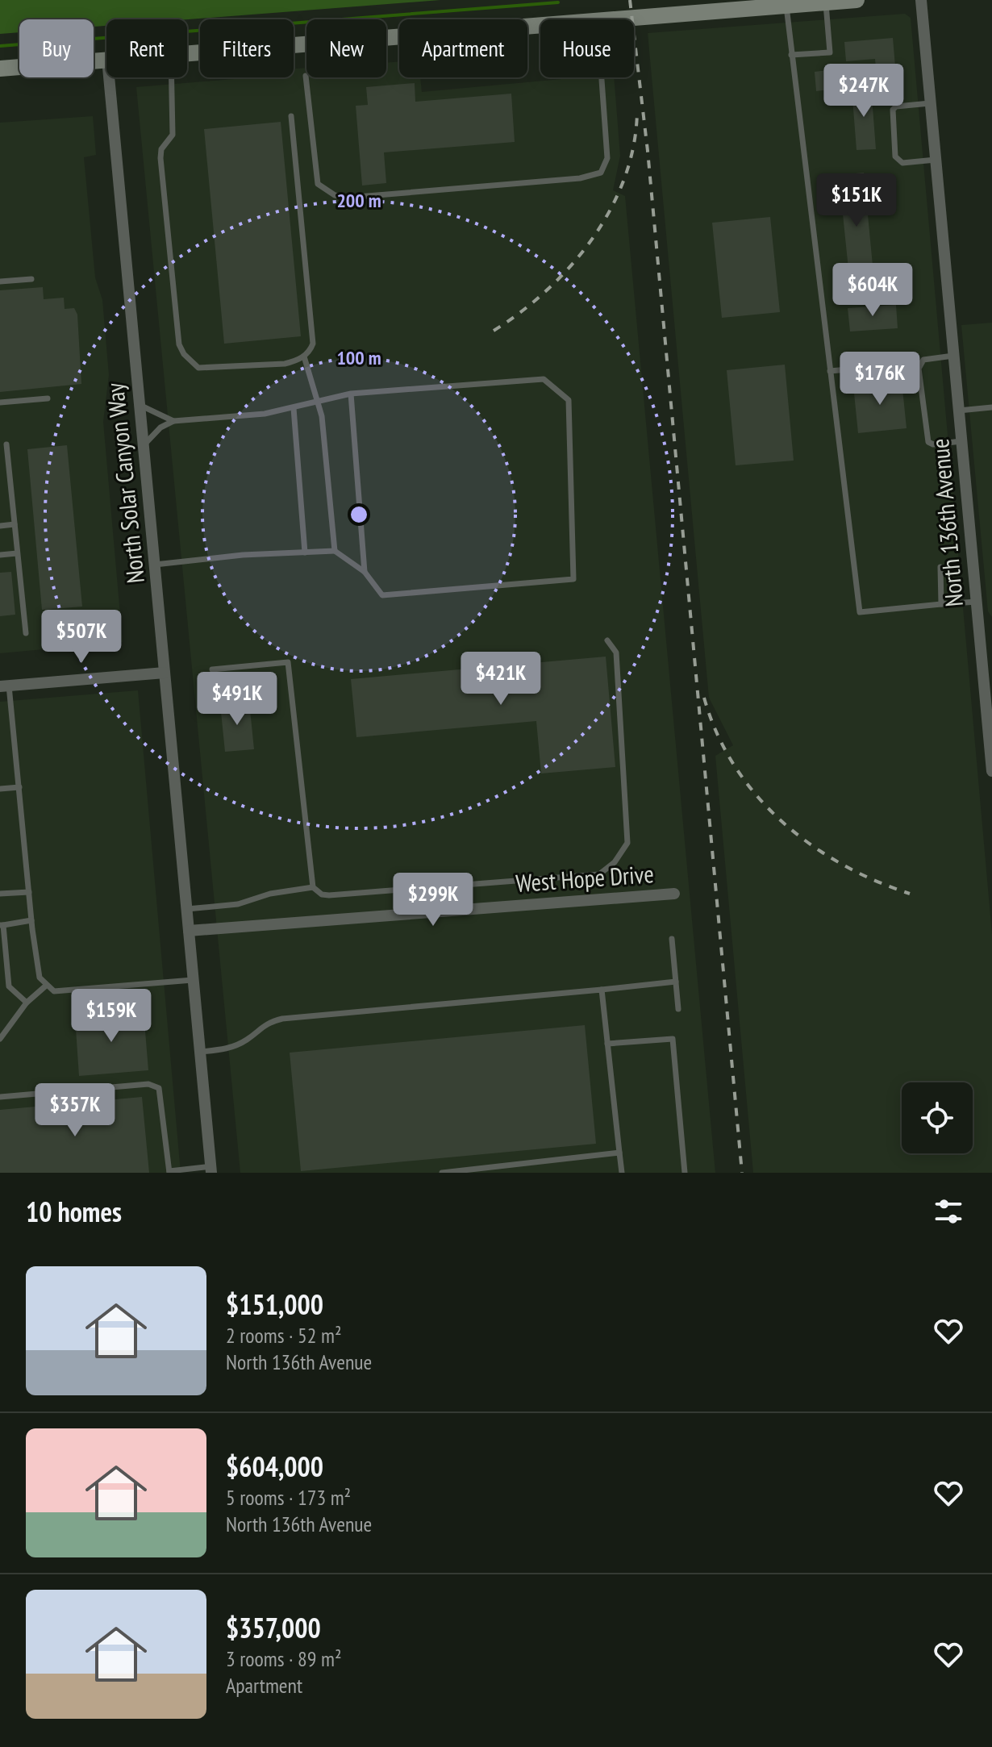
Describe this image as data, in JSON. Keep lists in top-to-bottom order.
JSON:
{
  "streets": {
    "street": ["North Solar Canyon Way", "North 136th Avenue", "West Hope Drive"]
  },
  "crossings": [
    ["North Solar Canyon Way", "West Hope Drive"]
  ],
  "page": {
    "chip": [
      "Buy",
      "Rent",
      "Filters",
      "New",
      "Apartment",
      "House"
    ],
    "price": [
      "$247K",
      "$151K",
      "$604K",
      "$176K",
      "$507K",
      "$421K",
      "$491K",
      "$299K",
      "$159K",
      "$357K"
    ],
    "heading": "10 homes",
    "list": [
      {
        "name": "$151,000",
        "note": "2 rooms · 52 m² · North 136th Avenue"
      },
      {
        "name": "$604,000",
        "note": "5 rooms · 173 m² · North 136th Avenue"
      },
      {
        "name": "$357,000",
        "note": "3 rooms · 89 m² · Apartment"
      }
    ]
  },
  "rings": ["200 m", "100 m"]
}
